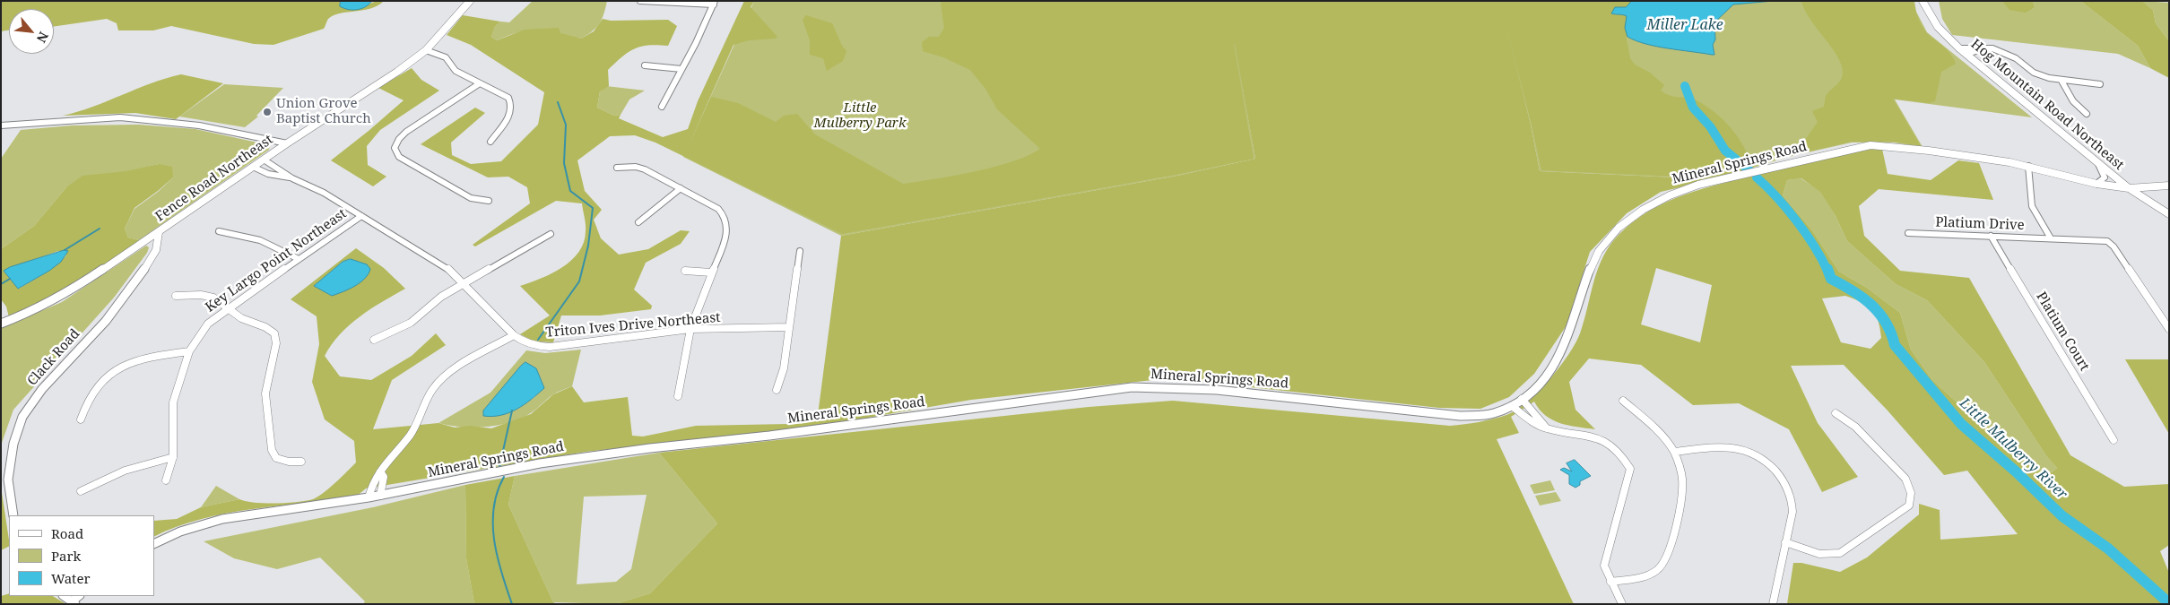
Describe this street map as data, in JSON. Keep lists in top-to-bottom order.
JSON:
{
  "streets": {
    "street": [
      "Hog Mountain Road Northeast",
      "Mineral Springs Road",
      "Fence Road Northeast",
      "Platium Drive",
      "Key Largo Point Northeast",
      "Triton Ives Drive Northeast",
      "Platium Court",
      "Clack Road"
    ]
  },
  "crossings": [
    ["Hog Mountain Road Northeast", "Mineral Springs Road"],
    ["Fence Road Northeast", "Triton Ives Drive Northeast"],
    ["Fence Road Northeast", "Clack Road"],
    ["Platium Drive", "Platium Court"],
    ["Key Largo Point Northeast", "Triton Ives Drive Northeast"]
  ],
  "water": ["Miller Lake", "Little Mulberry River"],
  "parks": ["Little Mulberry Park"],
  "places": ["Union Grove Baptist Church"],
  "legend": ["Road", "Park", "Water"],
  "north": "bottom right"
}
